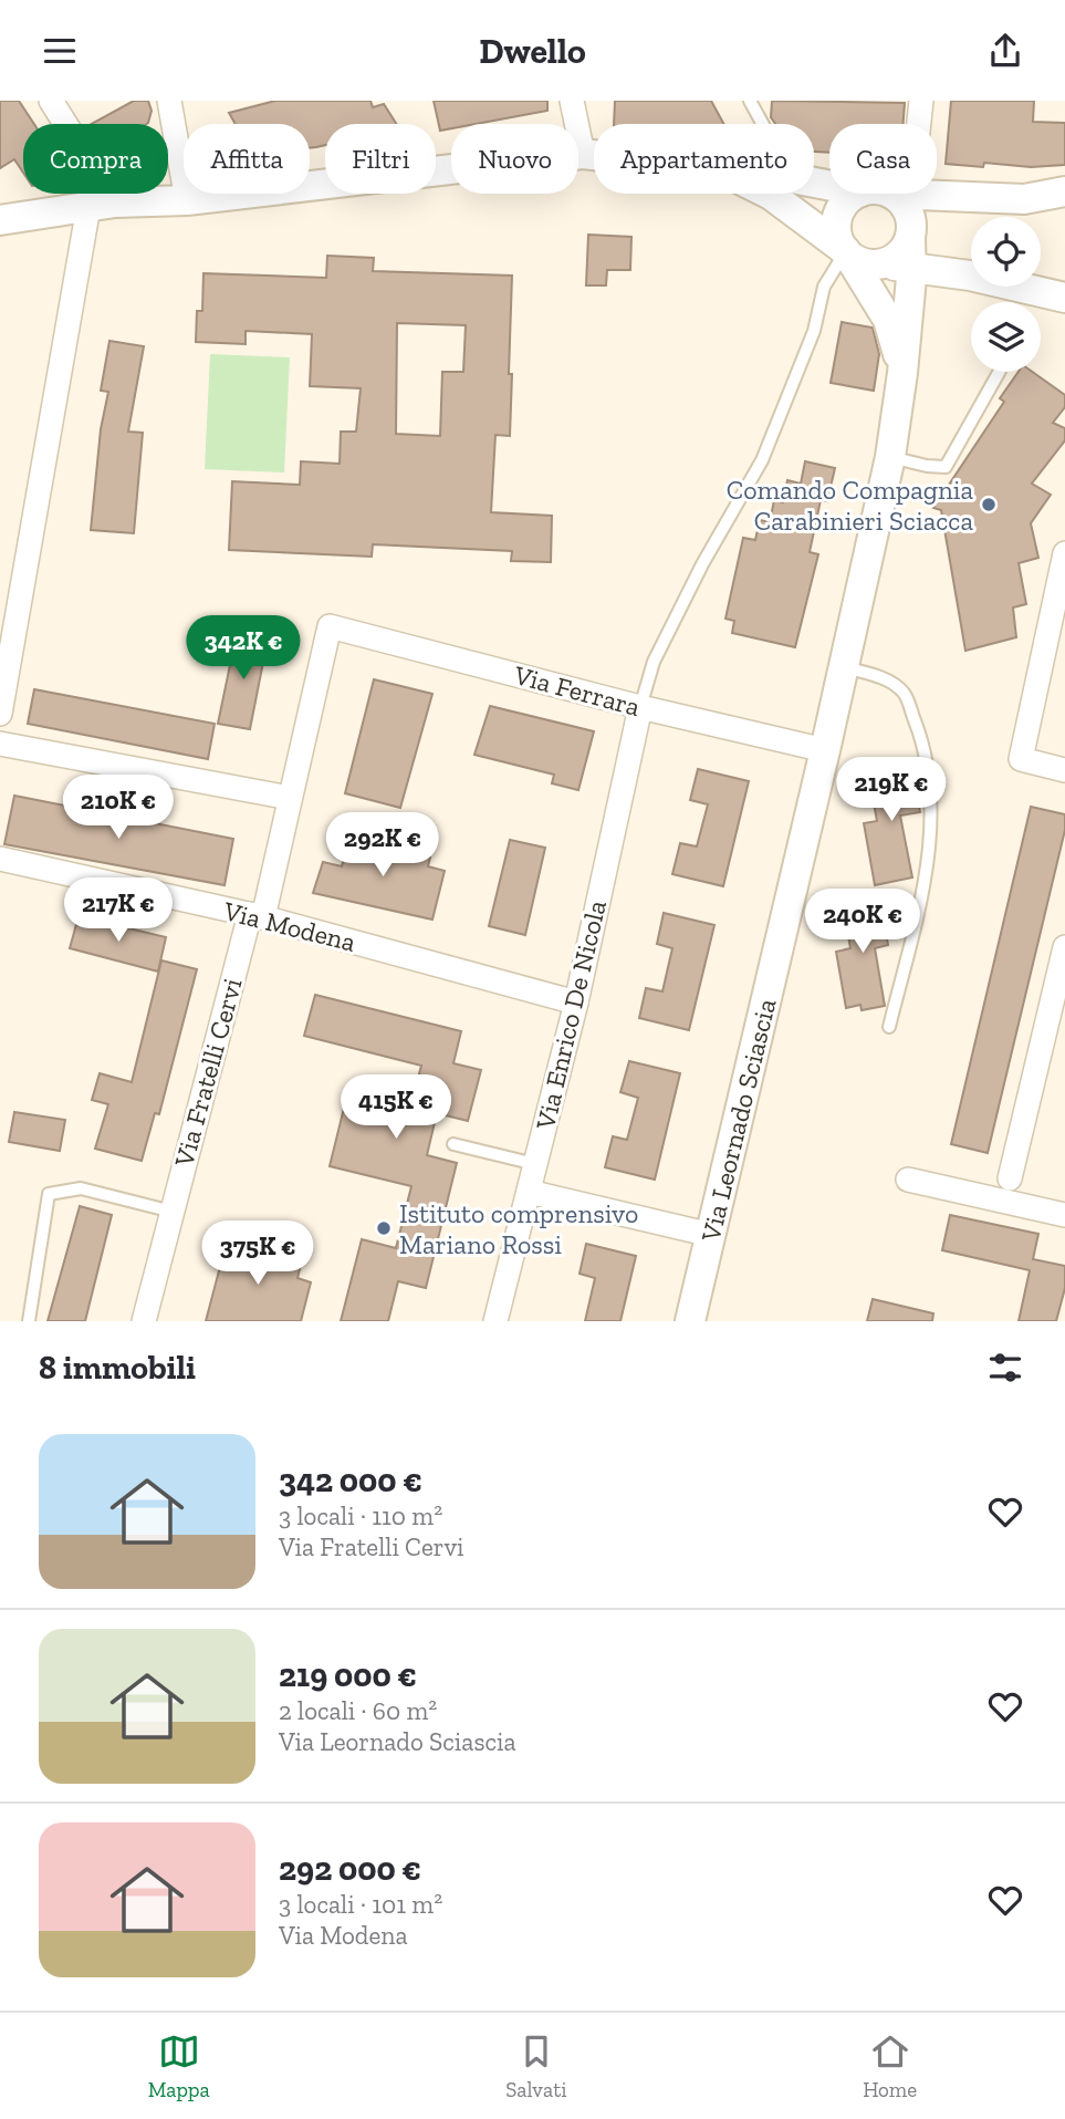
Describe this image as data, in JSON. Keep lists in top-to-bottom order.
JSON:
{
  "streets": {
    "street": [
      "Via Ferrara",
      "Via Modena",
      "Via Enrico De Nicola",
      "Via Fratelli Cervi",
      "Via Leornado Sciascia"
    ]
  },
  "crossings": [
    ["Via Ferrara", "Via Enrico De Nicola"],
    ["Via Ferrara", "Via Fratelli Cervi"],
    ["Via Ferrara", "Via Leornado Sciascia"],
    ["Via Modena", "Via Enrico De Nicola"],
    ["Via Modena", "Via Fratelli Cervi"]
  ],
  "places": ["Comando Compagnia Carabinieri Sciacca", "Istituto comprensivo Mariano Rossi"],
  "page": {
    "header": "Dwello",
    "chip": [
      "Compra",
      "Affitta",
      "Filtri",
      "Nuovo",
      "Appartamento",
      "Casa"
    ],
    "price": [
      "342K €",
      "219K €",
      "210K €",
      "292K €",
      "217K €",
      "240K €",
      "415K €",
      "375K €"
    ],
    "heading": "8 immobili",
    "list": [
      {
        "name": "342 000 €",
        "note": "3 locali · 110 m² · Via Fratelli Cervi"
      },
      {
        "name": "219 000 €",
        "note": "2 locali · 60 m² · Via Leornado Sciascia"
      },
      {
        "name": "292 000 €",
        "note": "3 locali · 101 m² · Via Modena"
      }
    ],
    "tabs": ["Mappa", "Salvati", "Home"]
  }
}
